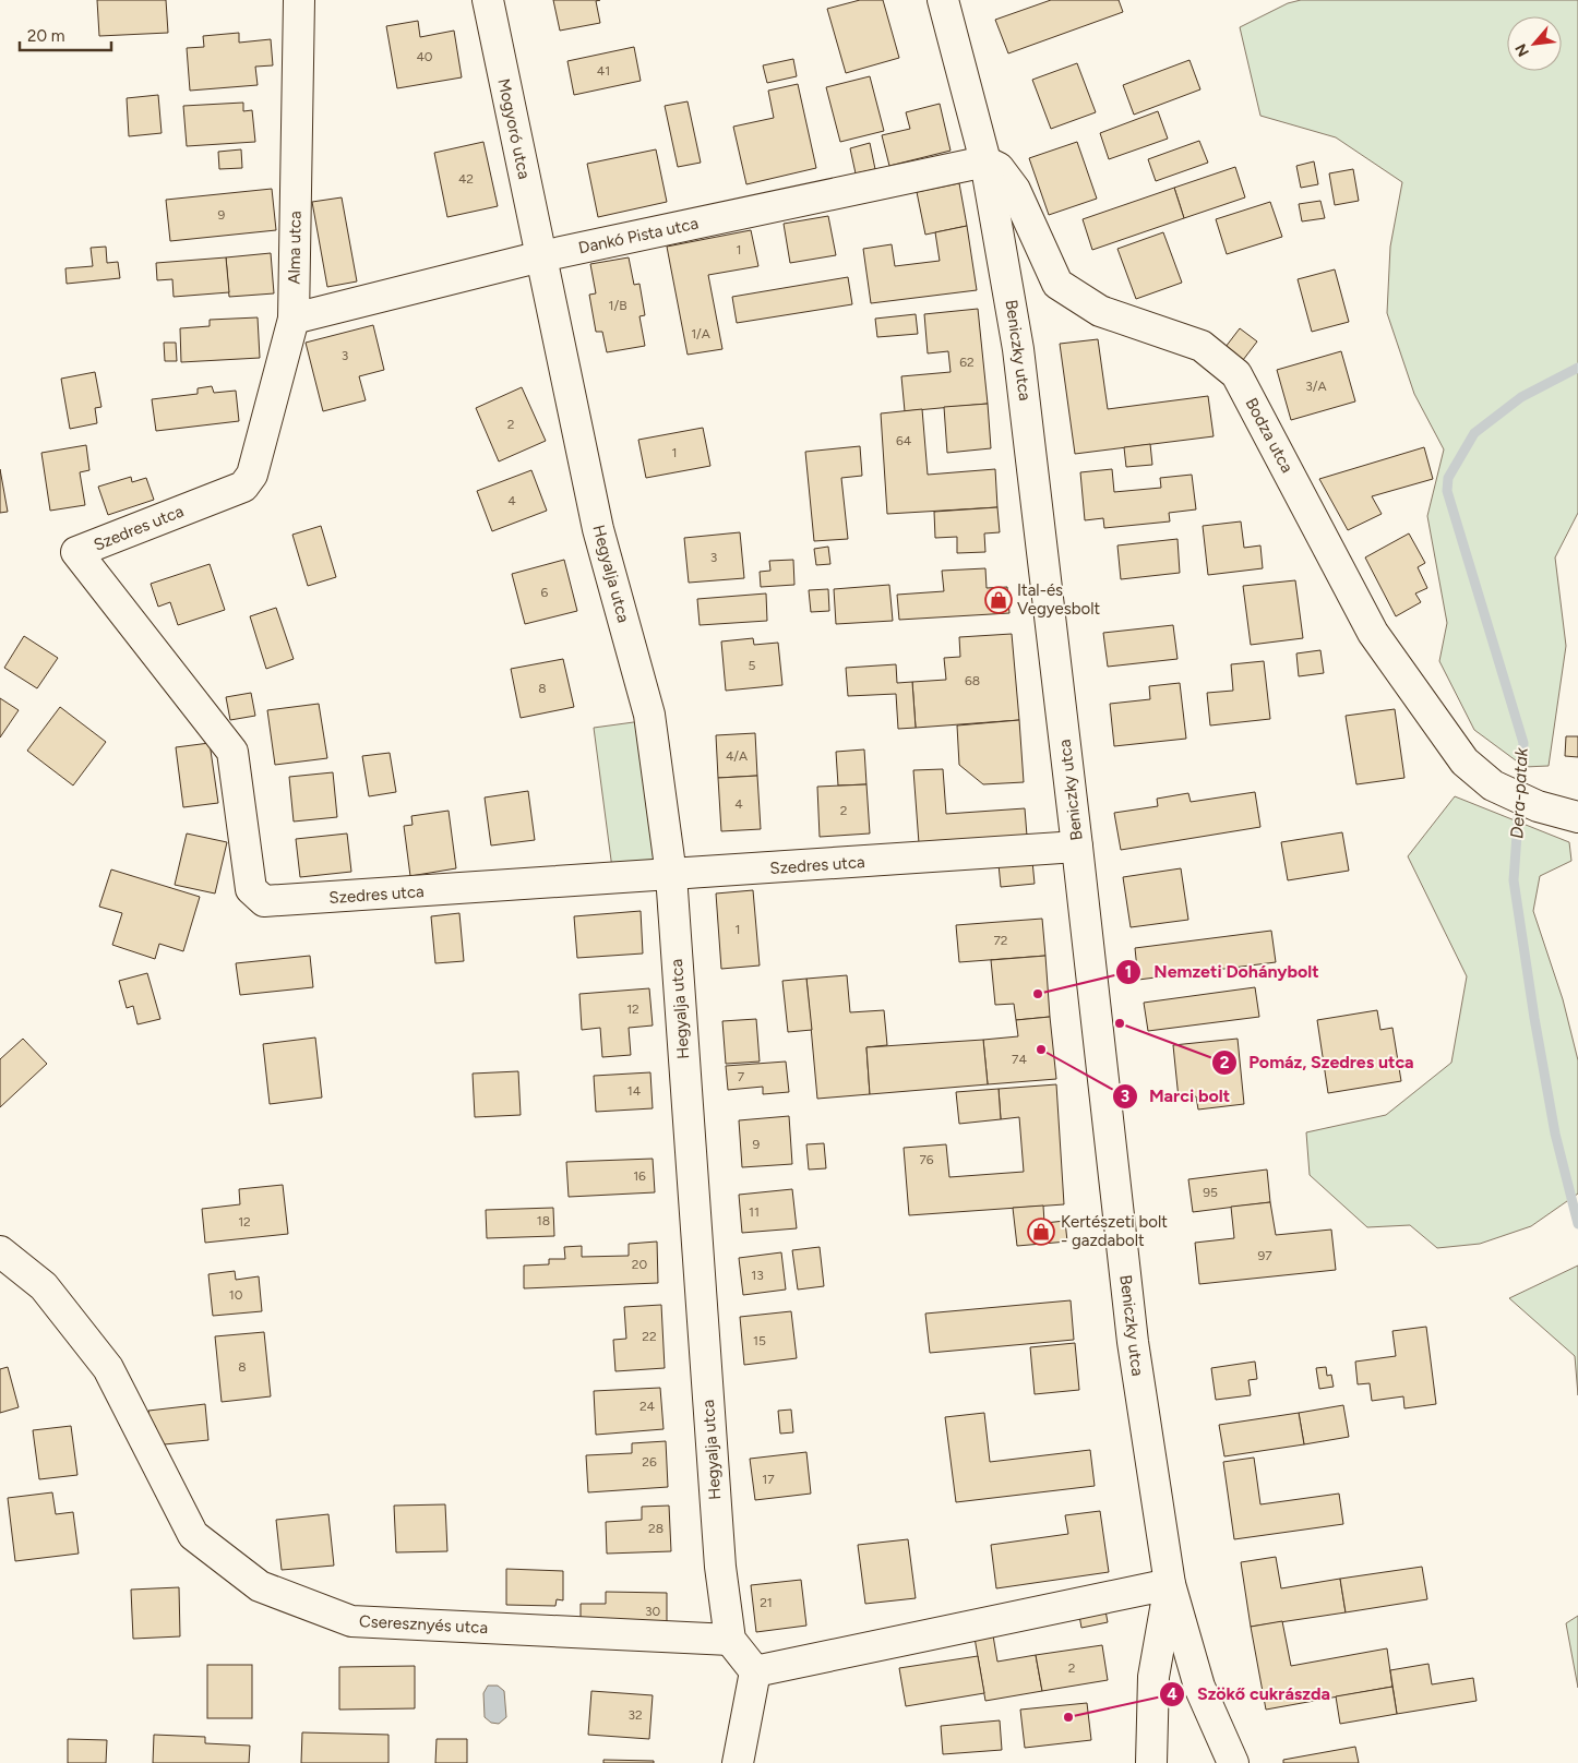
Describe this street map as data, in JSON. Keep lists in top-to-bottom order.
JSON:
{
  "streets": {
    "street": [
      "Mogyoró utca",
      "Dankó Pista utca",
      "Alma utca",
      "Beniczky utca",
      "Bodza utca",
      "Szedres utca",
      "Hegyalja utca",
      "Cseresznyés utca"
    ]
  },
  "crossings": [
    ["Mogyoró utca", "Dankó Pista utca"],
    ["Mogyoró utca", "Hegyalja utca"],
    ["Dankó Pista utca", "Alma utca"],
    ["Dankó Pista utca", "Beniczky utca"],
    ["Dankó Pista utca", "Bodza utca"],
    ["Dankó Pista utca", "Hegyalja utca"],
    ["Alma utca", "Szedres utca"],
    ["Beniczky utca", "Bodza utca"],
    ["Beniczky utca", "Szedres utca"],
    ["Szedres utca", "Hegyalja utca"],
    ["Hegyalja utca", "Cseresznyés utca"]
  ],
  "water": ["Dera-patak"],
  "places": {
    "shop": ["Ital-és Vegyesbolt", "Kertészeti bolt - gazdabolt"],
    "other": [
      "Nemzeti Dohánybolt",
      "Pomáz, Szedres utca",
      "Marci bolt",
      "Szökő cukrászda"
    ]
  },
  "house_numbers": [
    "40",
    "41",
    "42",
    "9",
    "1",
    "1/B",
    "1/A",
    "3",
    "62",
    "3/A",
    "2",
    "64",
    "1",
    "4",
    "3",
    "6",
    "5",
    "68",
    "8",
    "4/A",
    "4",
    "2",
    "1",
    "72",
    "12",
    "74",
    "7",
    "14",
    "9",
    "76",
    "16",
    "95",
    "11",
    "18",
    "12",
    "97",
    "20",
    "13",
    "10",
    "22",
    "15",
    "8",
    "24",
    "26",
    "17",
    "28",
    "21",
    "30",
    "2",
    "32"
  ],
  "scale_bar": "20 m",
  "north": "bottom left"
}
